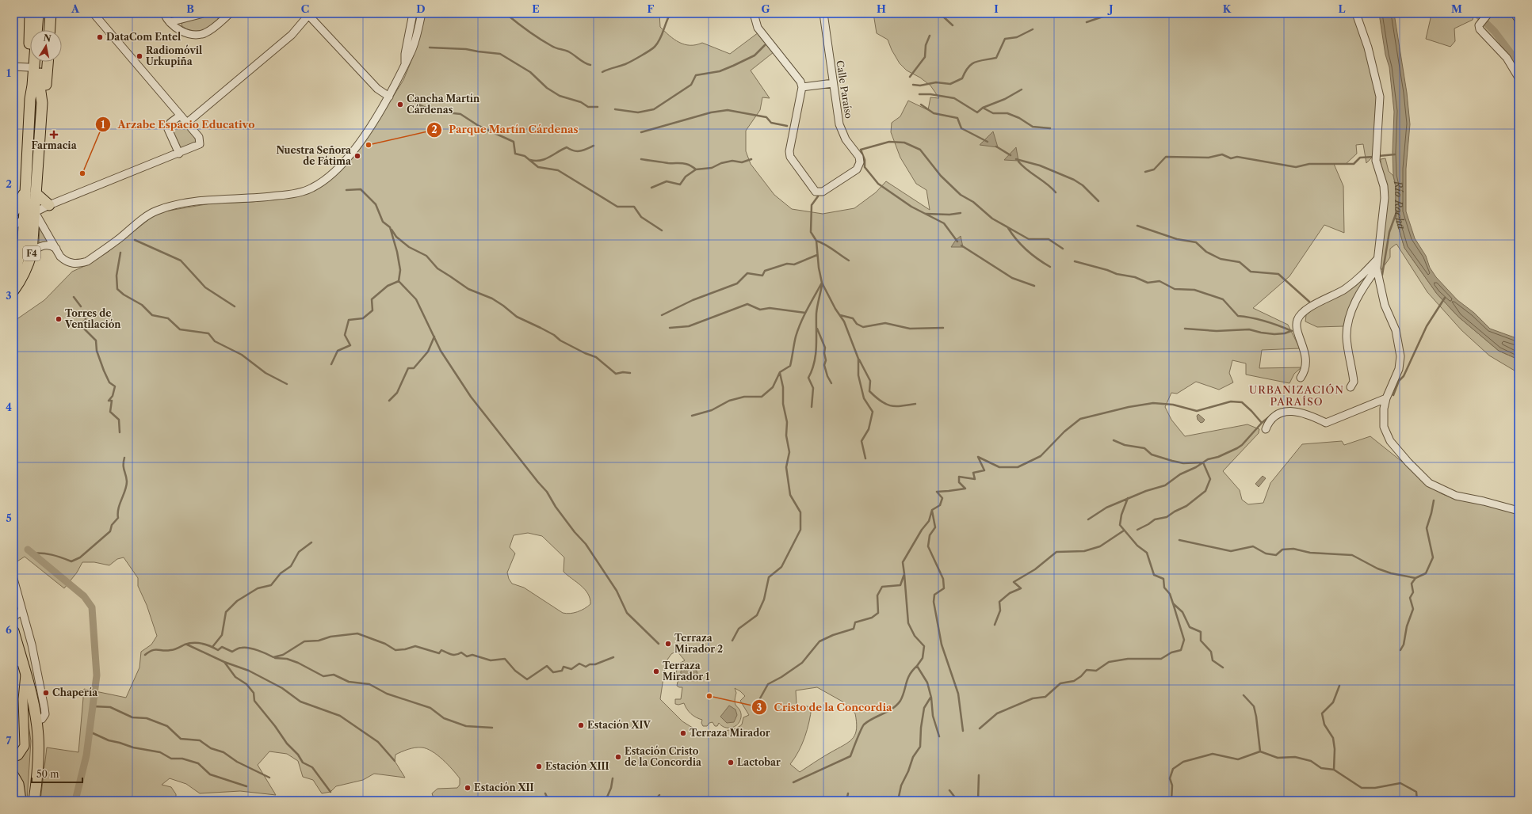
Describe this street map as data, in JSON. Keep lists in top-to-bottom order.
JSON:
{
  "streets": {
    "highway": ["F4"],
    "street": ["Calle Paraíso"]
  },
  "districts": ["URBANIZACIÓN PARAÍSO"],
  "water": ["Río Rocha"],
  "places": {
    "other": [
      "DataCom Entel",
      "Radiomóvil Urkupiña",
      "Cancha Martín Cárdenas",
      "Parque Martín Cárdenas",
      "Nuestra Señora de Fátima",
      "Arzabe Espacio Educativo",
      "Torres de Ventilación",
      "Terraza Mirador 2",
      "Terraza Mirador 1",
      "Chapería",
      "Cristo de la Concordia",
      "Estación XIV",
      "Terraza Mirador",
      "Estación Cristo de la Concordia",
      "Lactobar",
      "Estación XIII",
      "Estación XII"
    ],
    "health": ["Farmacia"]
  },
  "scale_bar": "50 m",
  "north": "top",
  "grid": {
    "columns": [
      "A",
      "B",
      "C",
      "D",
      "E",
      "F",
      "G",
      "H",
      "I",
      "J",
      "K",
      "L",
      "M"
    ],
    "rows": [
      "1",
      "2",
      "3",
      "4",
      "5",
      "6",
      "7"
    ]
  }
}
